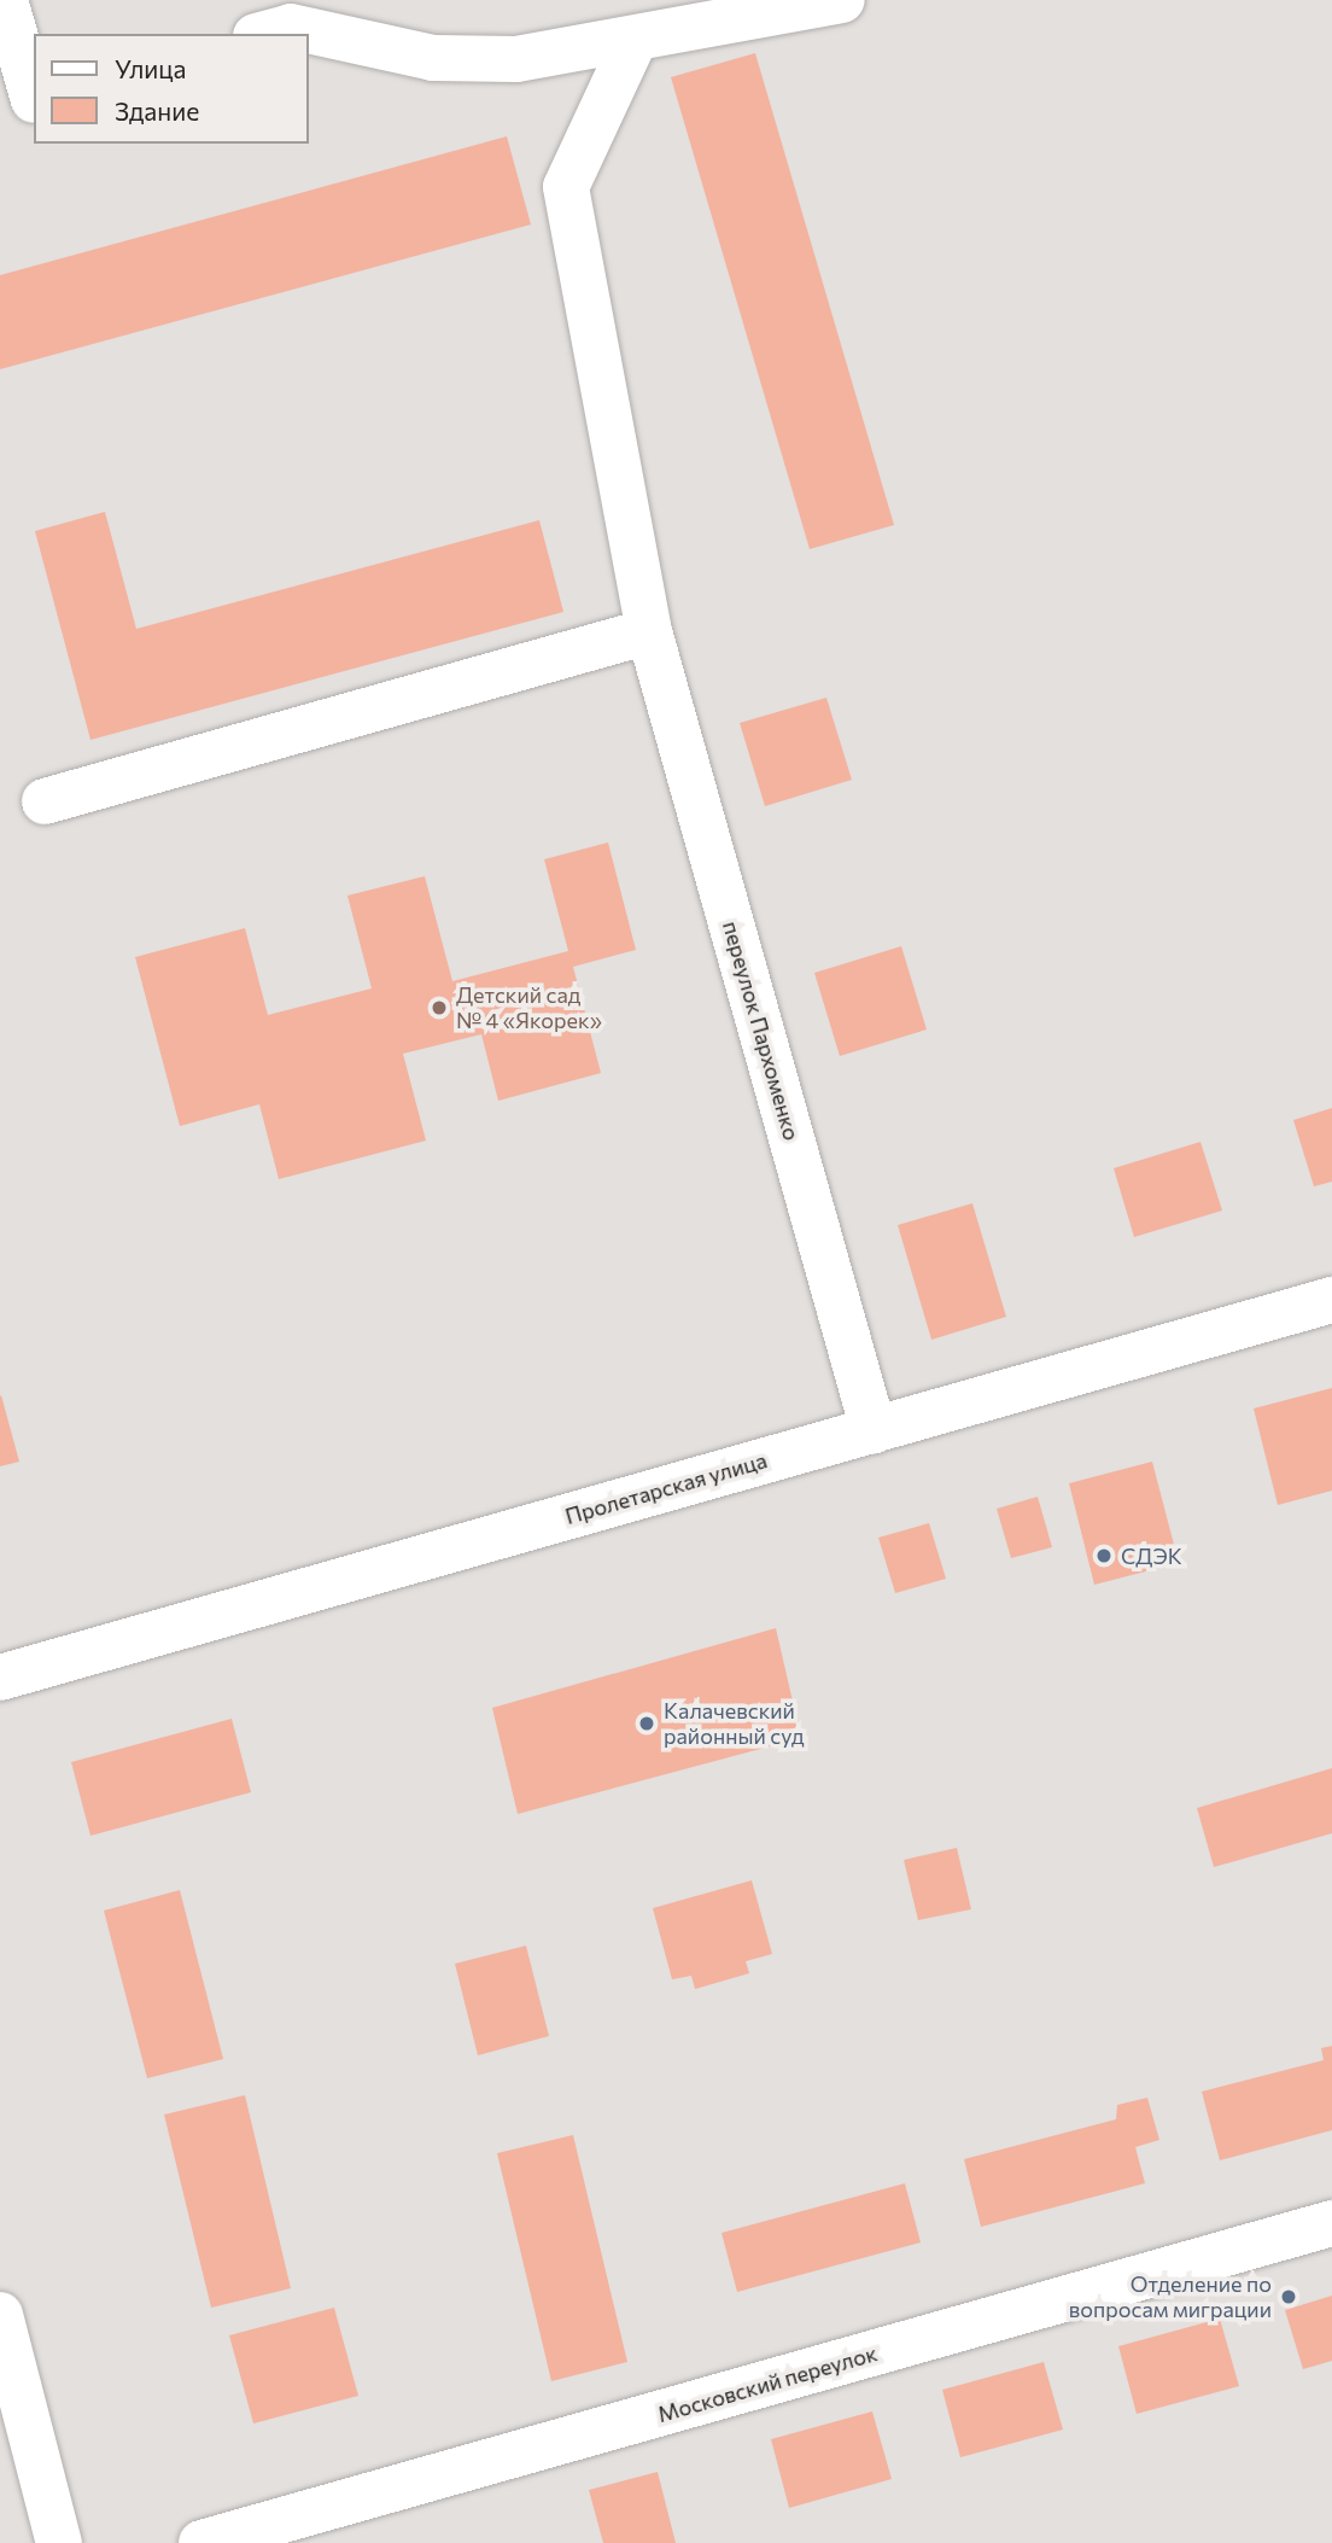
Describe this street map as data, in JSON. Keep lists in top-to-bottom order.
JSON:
{
  "streets": {
    "street": ["переулок Пархоменко", "Пролетарская улица", "Московский переулок"]
  },
  "crossings": [
    ["переулок Пархоменко", "Пролетарская улица"]
  ],
  "places": [
    "Детский сад № 4 «Якорек»",
    "СДЭК",
    "Калачевский районный суд",
    "Отделение по вопросам миграции"
  ],
  "legend": ["Улица", "Здание"]
}
